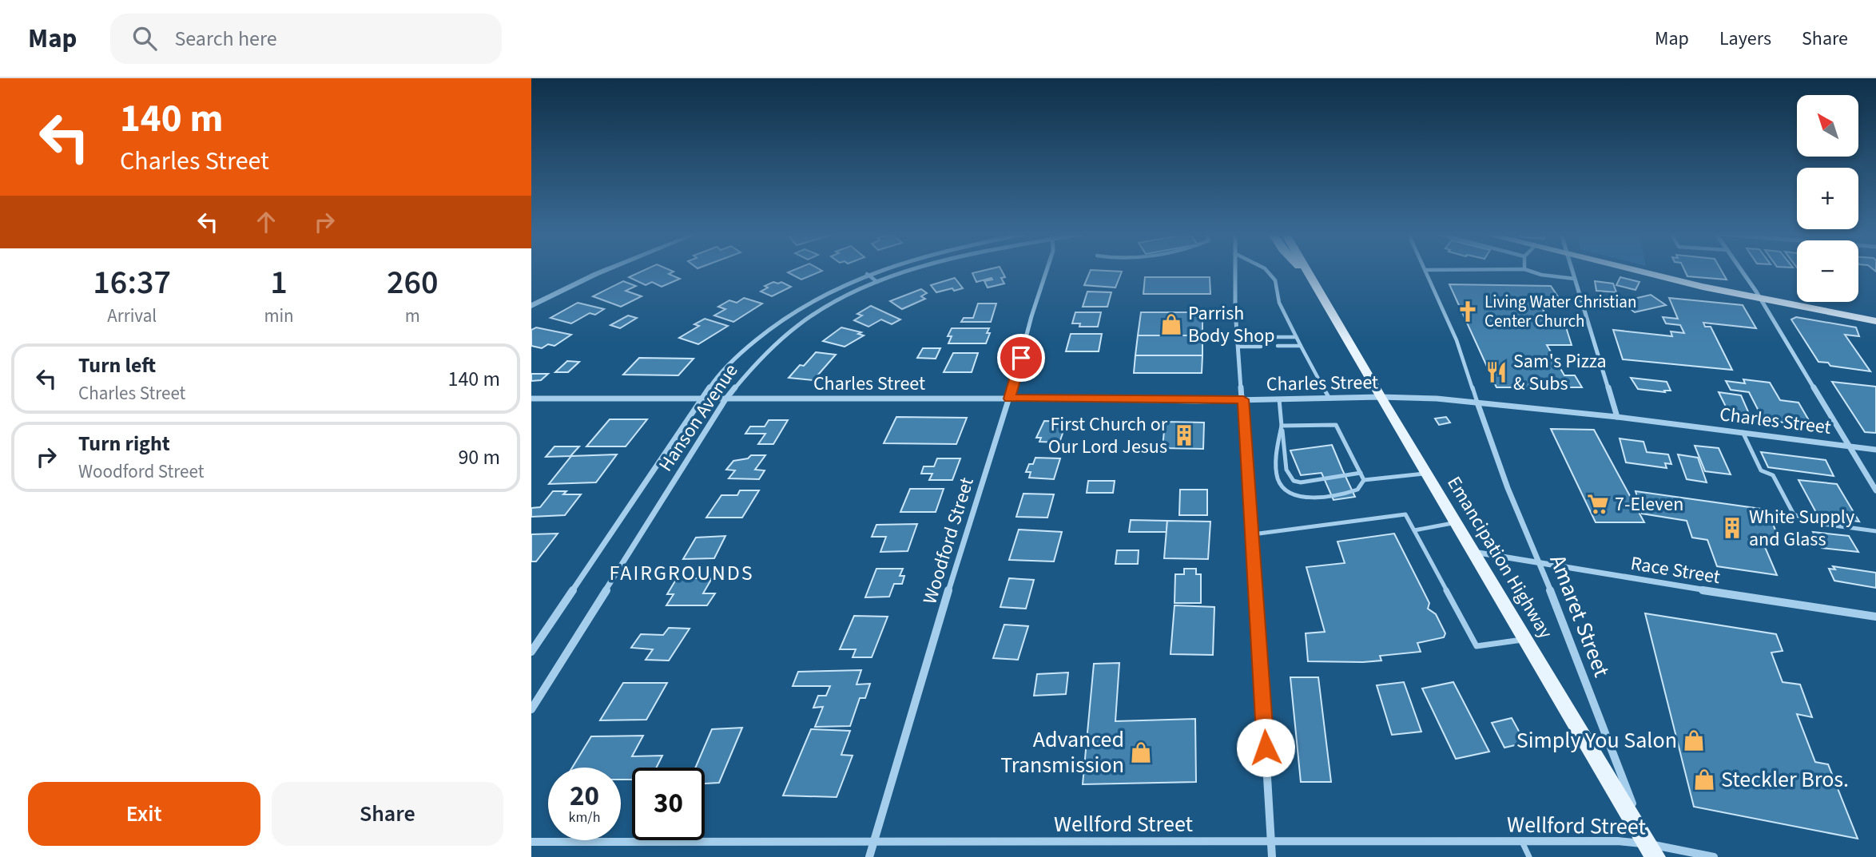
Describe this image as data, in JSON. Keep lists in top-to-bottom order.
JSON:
{
  "streets": {
    "main road": ["Emancipation Highway"],
    "street": [
      "Charles Street",
      "Hanson Avenue",
      "Woodford Street",
      "Race Street",
      "Amaret Street",
      "Wellford Street"
    ]
  },
  "crossings": [
    ["Charles Street", "Hanson Avenue"],
    ["Charles Street", "Woodford Street"],
    ["Charles Street", "Emancipation Highway"],
    ["Charles Street", "Amaret Street"],
    ["Woodford Street", "Wellford Street"],
    ["Emancipation Highway", "Race Street"],
    ["Emancipation Highway", "Amaret Street"],
    ["Emancipation Highway", "Wellford Street"],
    ["Race Street", "Amaret Street"],
    ["Amaret Street", "Wellford Street"]
  ],
  "districts": ["FAIRGROUNDS"],
  "places": {
    "church": ["Living Water Christian Center Church"],
    "shop": [
      "Parrish Body Shop",
      "Simply You Salon",
      "Advanced Transmission",
      "Steckler Bros."
    ],
    "restaurant": ["Sam's Pizza & Subs"],
    "building": ["First Church or Our Lord Jesus", "White Supply and Glass"],
    "supermarket": ["7-Eleven"]
  },
  "north": "top left",
  "page": {
    "header": "Map",
    "search": "Search here",
    "nav": ["Map", "Layers", "Share"],
    "turn": ["140 m", "Charles Street"],
    "map_buttons": ["+", "−"],
    "eta": [
      "16:37",
      "Arrival",
      "1",
      "min",
      "260",
      "m"
    ],
    "list": [
      {
        "name": "Turn left",
        "note": "Charles Street",
        "value": "140 m"
      },
      {
        "name": "Turn right",
        "note": "Woodford Street",
        "value": "90 m"
      }
    ],
    "speed": "20 km/h",
    "limit": "30",
    "buttons": ["Exit", "Share"]
  }
}
